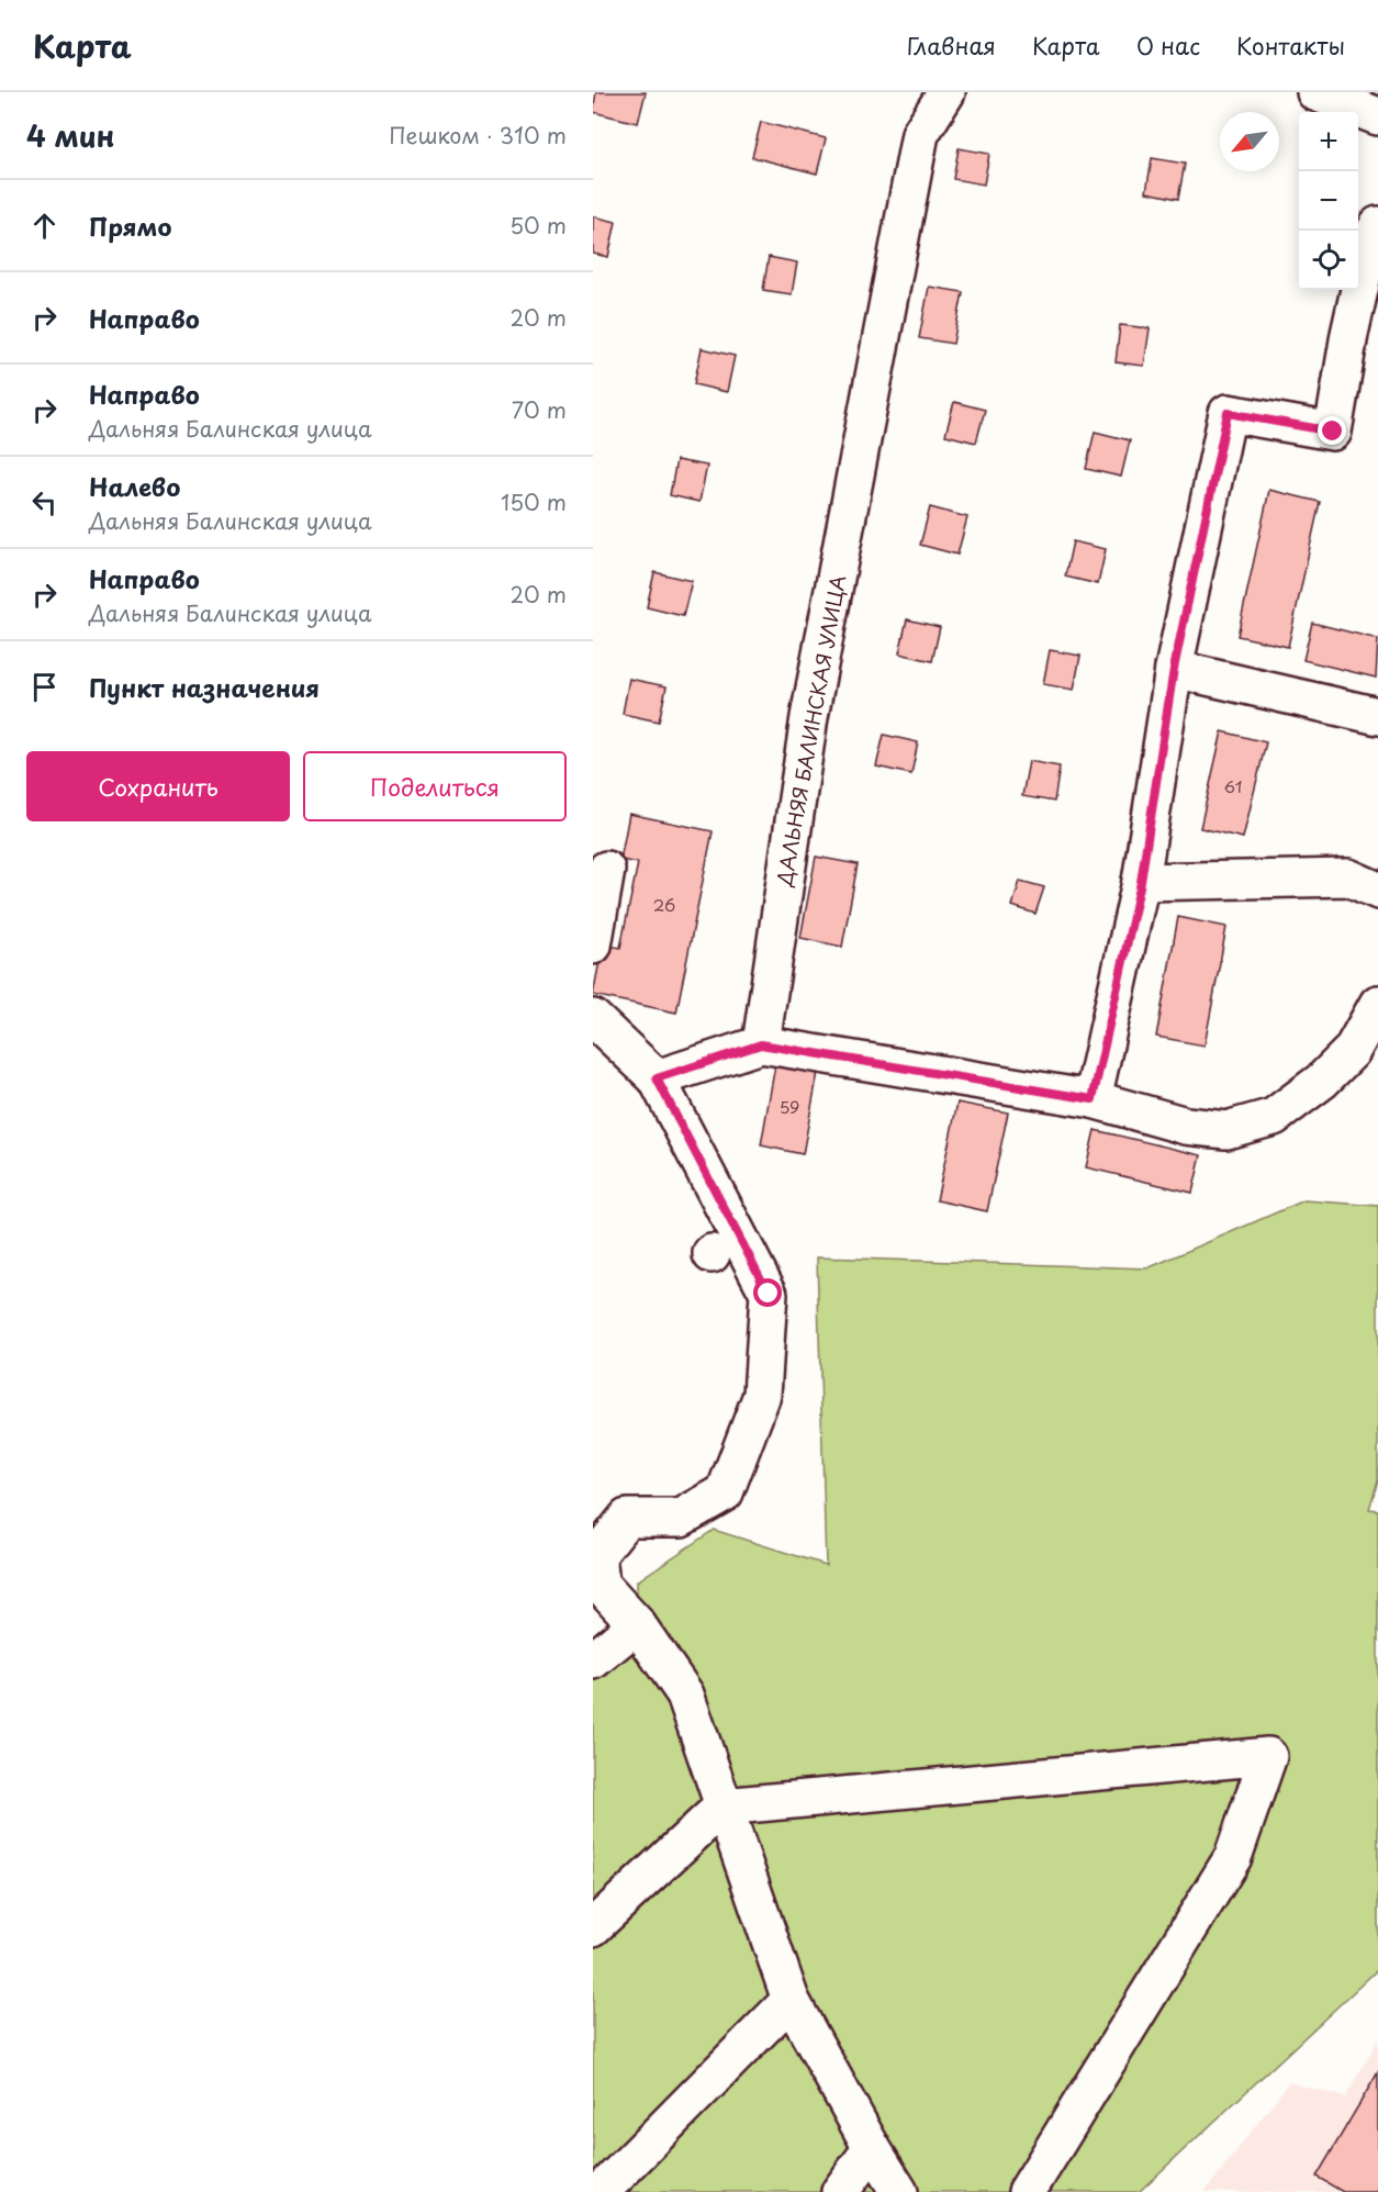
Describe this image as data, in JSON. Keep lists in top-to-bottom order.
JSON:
{
  "streets": {
    "street": ["ДАЛЬНЯЯ БАЛИНСКАЯ УЛИЦА"]
  },
  "house_numbers": ["61", "26", "59"],
  "north": "bottom left",
  "page": {
    "header": "Карта",
    "nav": [
      "Главная",
      "Карта",
      "О нас",
      "Контакты"
    ],
    "heading": ["4 мин", "Пешком · 310 m"],
    "map_buttons": ["+", "−"],
    "list": [
      ["Прямо", "50 m"],
      ["Направо", "20 m"],
      ["Направо", "Дальняя Балинская улица", "70 m"],
      ["Налево", "Дальняя Балинская улица", "150 m"],
      ["Направо", "Дальняя Балинская улица", "20 m"],
      "Пункт назначения"
    ],
    "buttons": ["Сохранить", "Поделиться"]
  }
}
